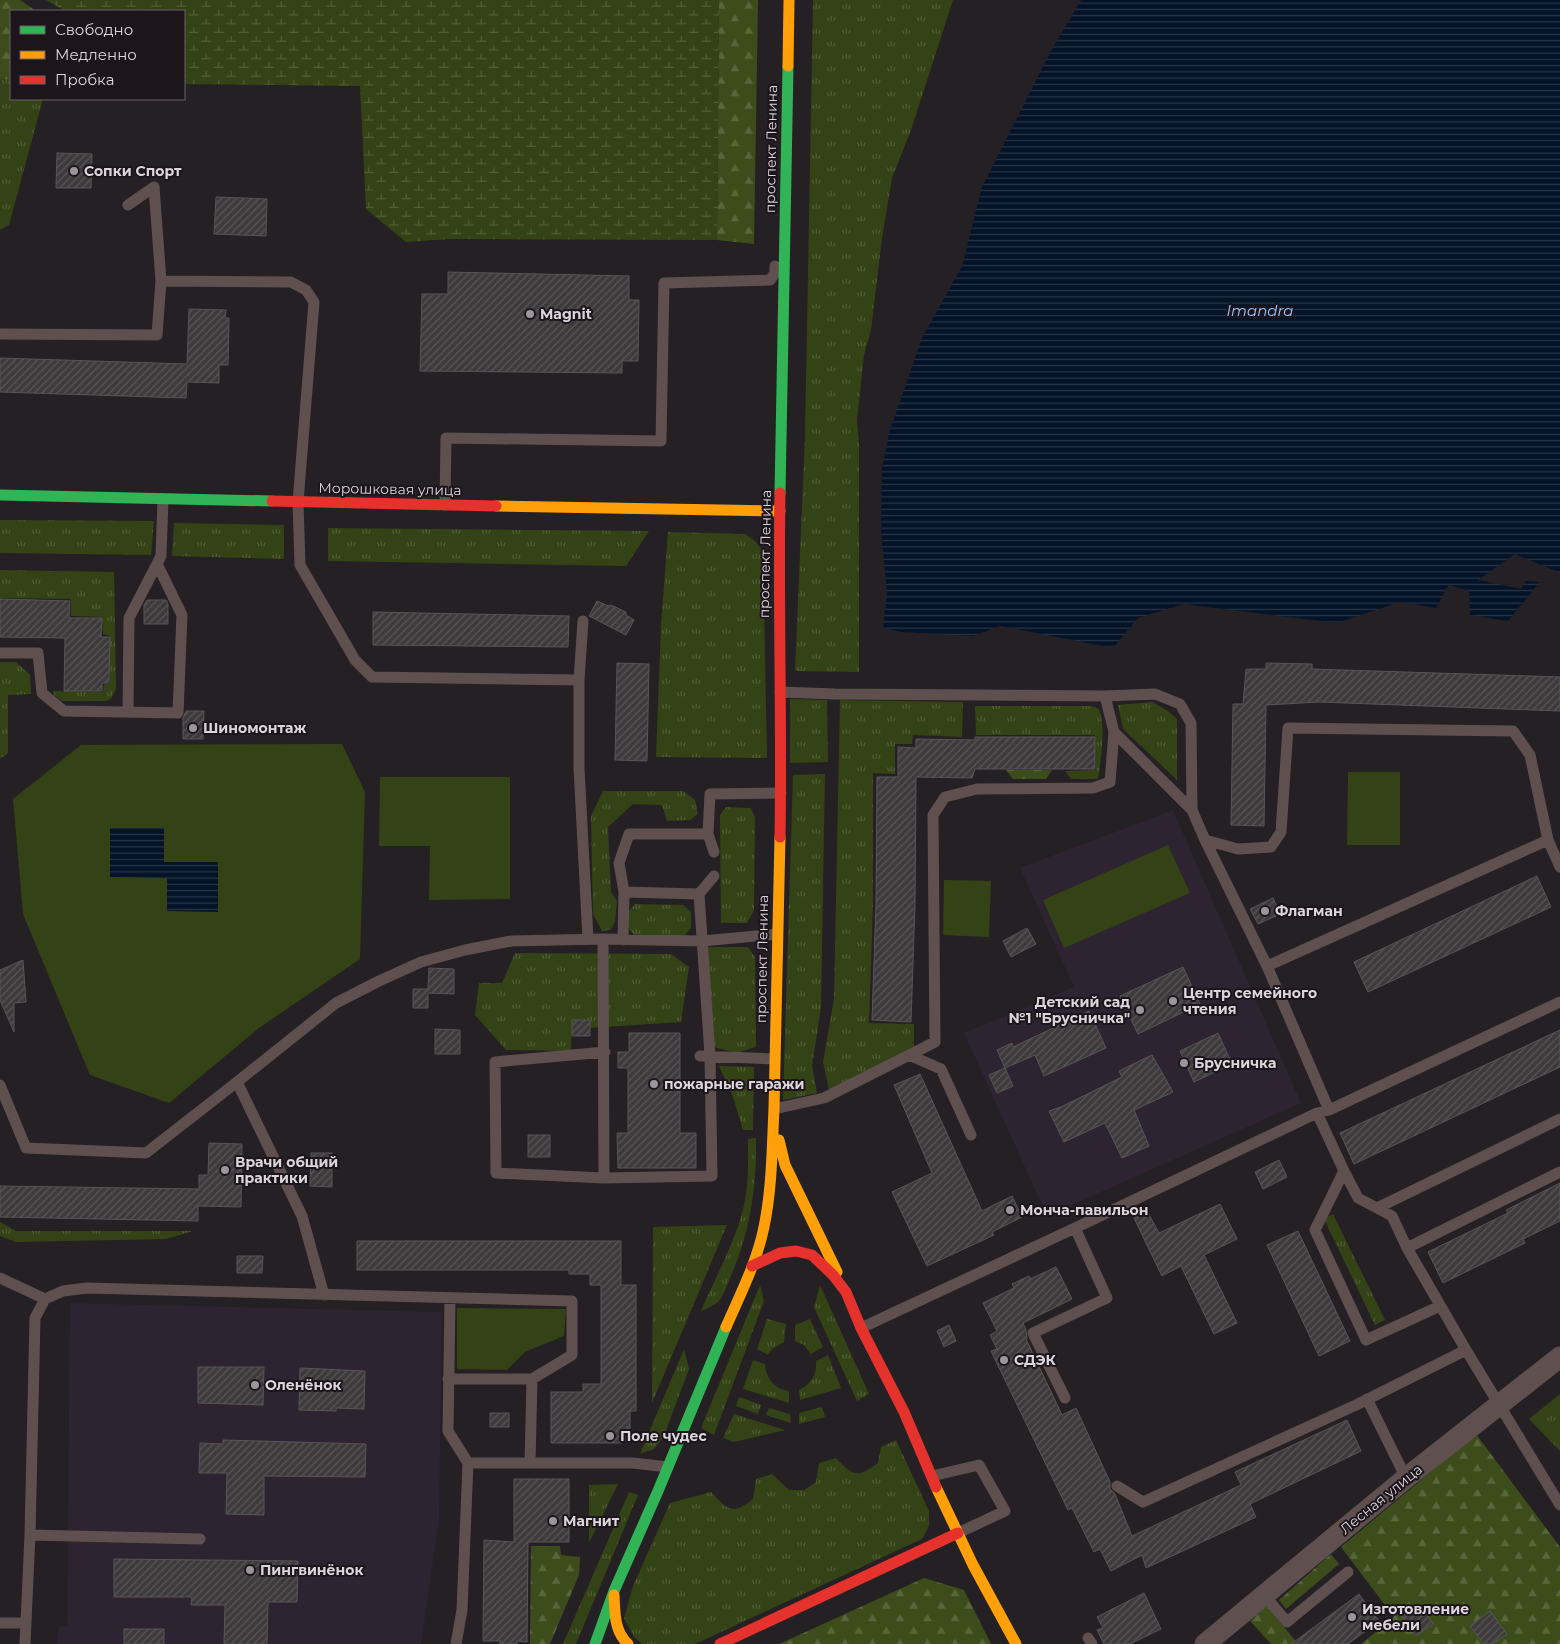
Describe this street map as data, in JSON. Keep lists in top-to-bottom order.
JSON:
{
  "streets": {
    "main road": ["проспект Ленина", "Морошковая улица"],
    "street": ["Лесная улица"]
  },
  "crossings": [
    ["проспект Ленина", "Морошковая улица"]
  ],
  "water": ["Imandra"],
  "places": [
    "Сопки Спорт",
    "Magnit",
    "Шиномонтаж",
    "Флагман",
    "Центр семейного чтения",
    "Детский сад №1 \"Брусничка\"",
    "Брусничка",
    "пожарные гаражи",
    "Врачи общий практики",
    "Монча-павильон",
    "СДЭК",
    "Оленёнок",
    "Поле чудес",
    "Магнит",
    "Пингвинёнок",
    "Изготовление мебели"
  ],
  "legend": ["Свободно", "Медленно", "Пробка"]
}
